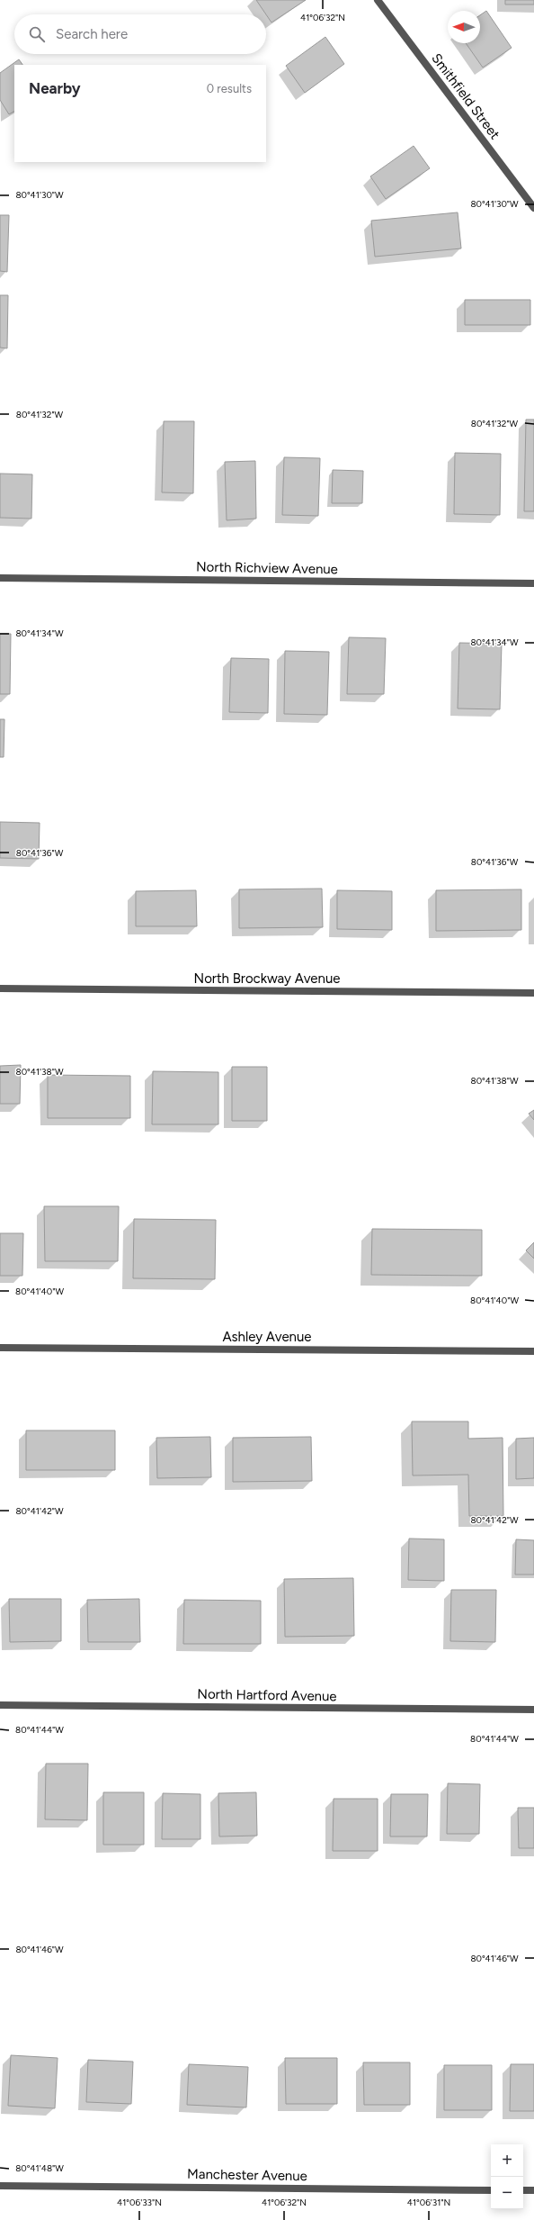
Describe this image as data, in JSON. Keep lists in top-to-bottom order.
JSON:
{
  "streets": {
    "street": [
      "Smithfield Street",
      "North Richview Avenue",
      "North Brockway Avenue",
      "Ashley Avenue",
      "North Hartford Avenue",
      "Manchester Avenue"
    ]
  },
  "north": "left",
  "page": {
    "search": "Search here",
    "heading": ["Nearby", "0 results"],
    "map_buttons": ["+", "−"]
  },
  "coordinates": [
    "41°06'32\"N",
    "80°41'30\"W",
    "80°41'32\"W",
    "80°41'34\"W",
    "80°41'36\"W",
    "80°41'38\"W",
    "80°41'40\"W",
    "80°41'42\"W",
    "80°41'44\"W",
    "80°41'46\"W",
    "80°41'48\"W",
    "41°06'33\"N",
    "41°06'31\"N"
  ]
}
